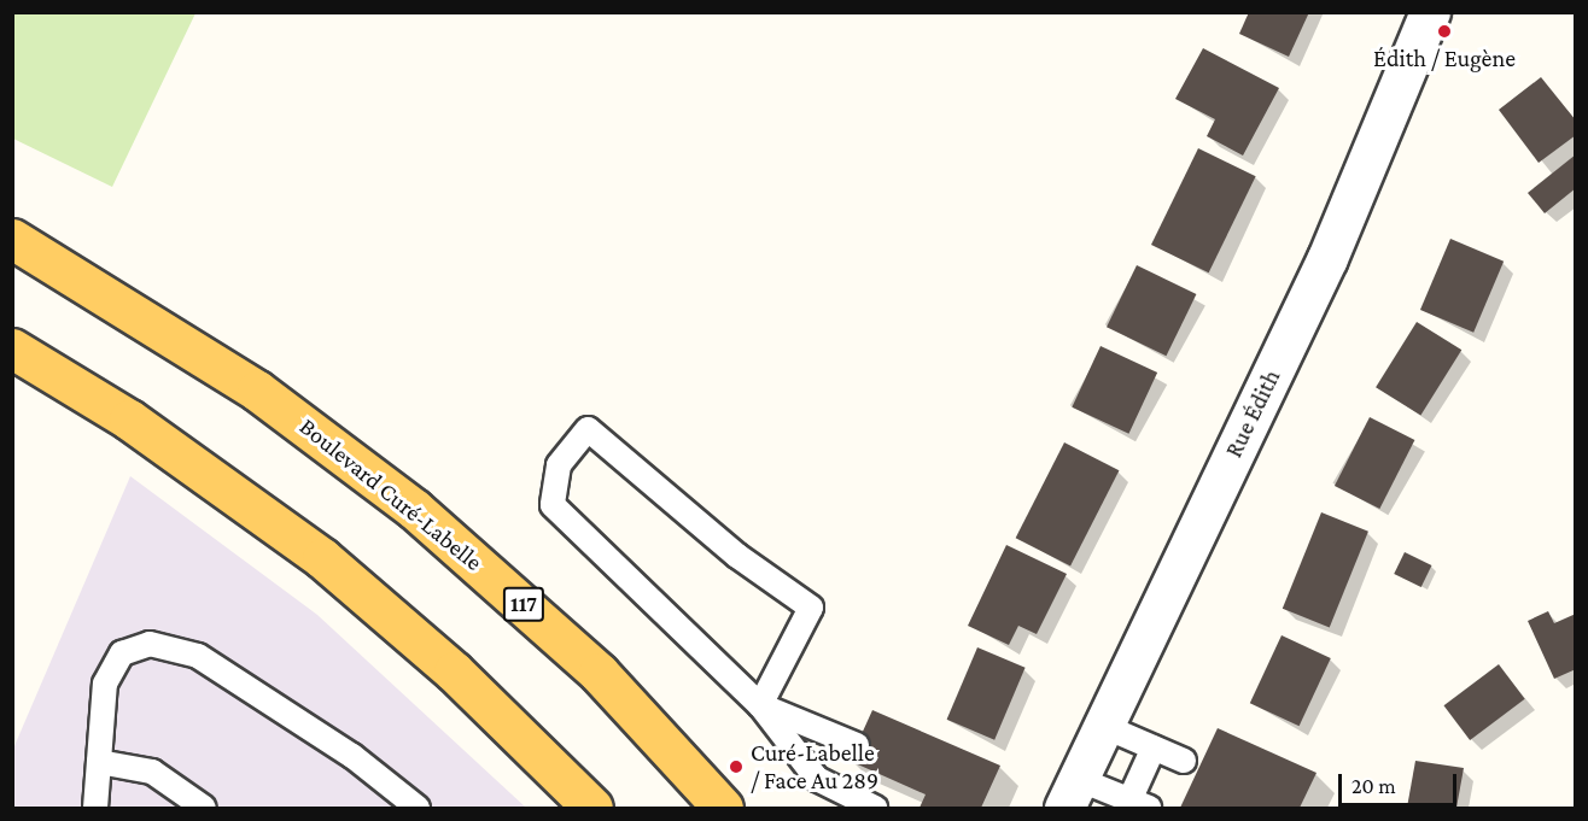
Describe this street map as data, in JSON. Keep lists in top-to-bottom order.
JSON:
{
  "streets": {
    "main road": ["Boulevard Curé-Labelle", "117"],
    "street": ["Rue Édith"]
  },
  "places": ["Édith / Eugène", "Curé-Labelle / Face Au 289"],
  "scale_bar": "20 m"
}
